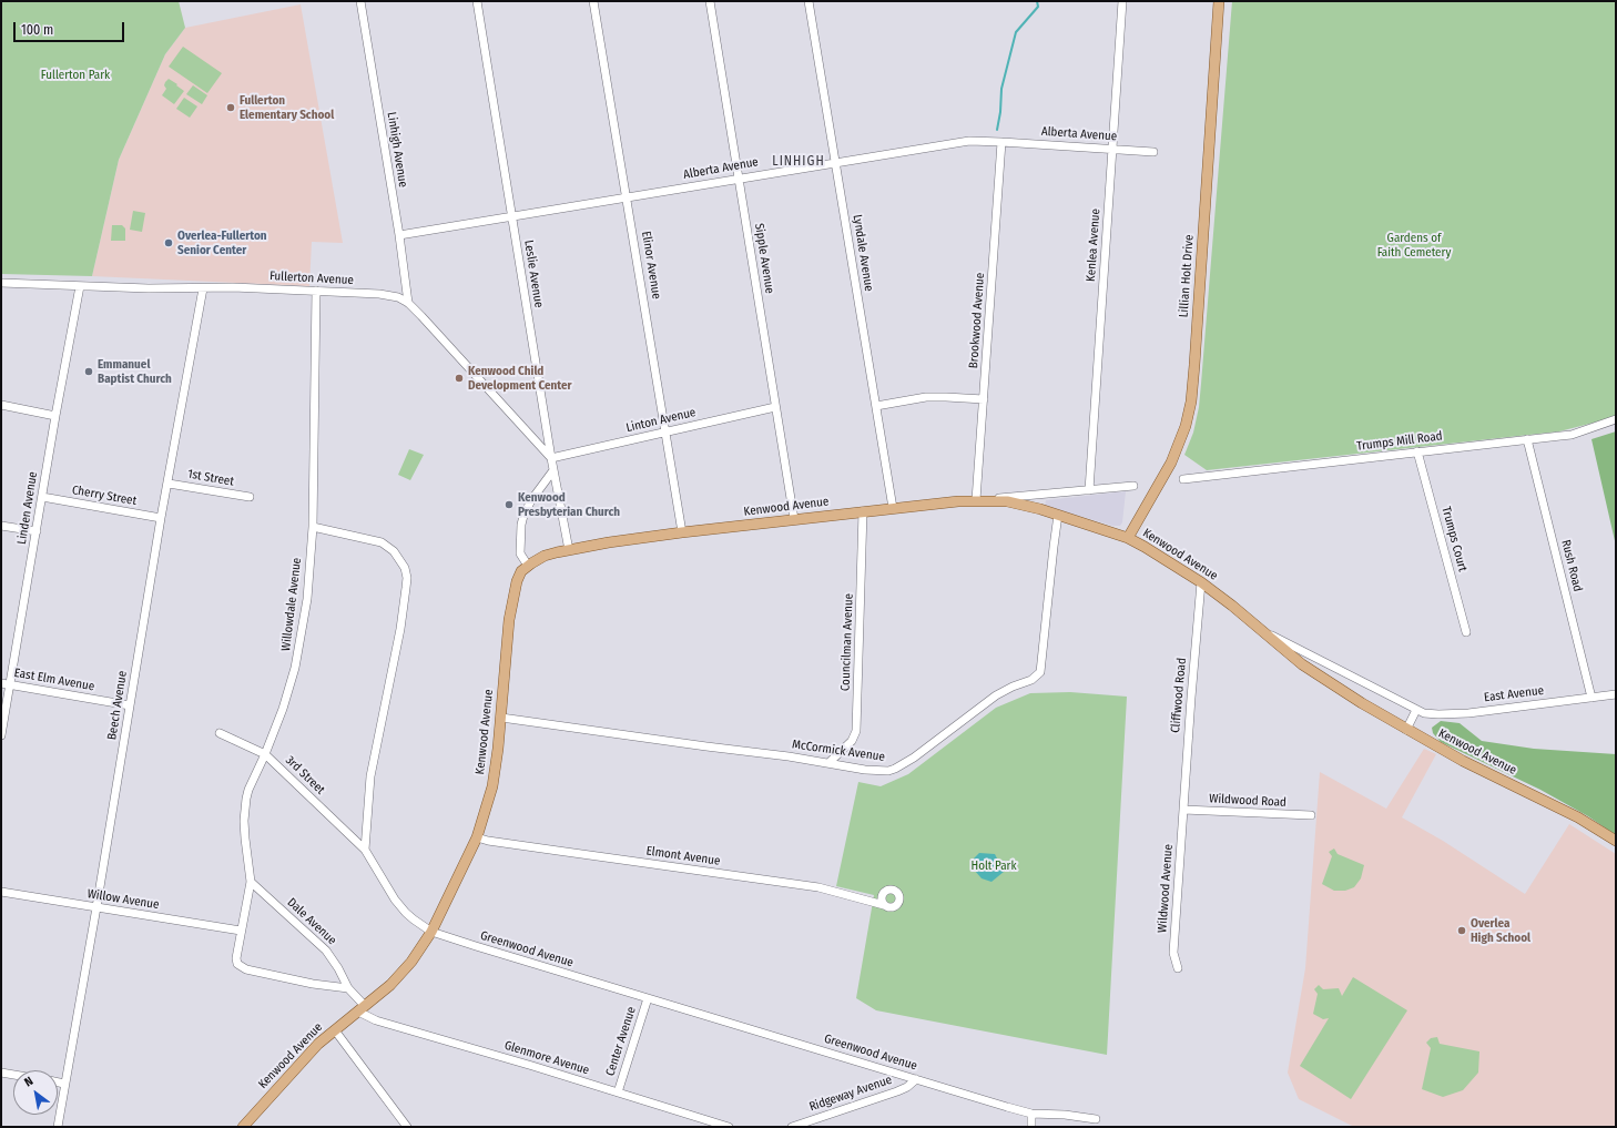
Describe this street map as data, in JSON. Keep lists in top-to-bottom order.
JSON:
{
  "streets": {
    "main road": ["Lillian Holt Drive", "Kenwood Avenue"],
    "street": [
      "Alberta Avenue",
      "Linhigh Avenue",
      "Kenlea Avenue",
      "Lyndale Avenue",
      "Sipple Avenue",
      "Elinor Avenue",
      "Leslie Avenue",
      "Fullerton Avenue",
      "Brookwood Avenue",
      "Linton Avenue",
      "Trumps Mill Road",
      "1st Street",
      "Cherry Street",
      "Linden Avenue",
      "Trumps Court",
      "Rush Road",
      "Willowdale Avenue",
      "Councilman Avenue",
      "East Elm Avenue",
      "East Avenue",
      "Cliffwood Road",
      "Beech Avenue",
      "McCormick Avenue",
      "3rd Street",
      "Wildwood Road",
      "Elmont Avenue",
      "Wildwood Avenue",
      "Willow Avenue",
      "Dale Avenue",
      "Greenwood Avenue",
      "Center Avenue",
      "Glenmore Avenue",
      "Ridgeway Avenue"
    ]
  },
  "crossings": [
    ["Alberta Avenue", "Linhigh Avenue"],
    ["Alberta Avenue", "Kenlea Avenue"],
    ["Alberta Avenue", "Lyndale Avenue"],
    ["Alberta Avenue", "Sipple Avenue"],
    ["Alberta Avenue", "Elinor Avenue"],
    ["Alberta Avenue", "Leslie Avenue"],
    ["Alberta Avenue", "Brookwood Avenue"],
    ["Linhigh Avenue", "Fullerton Avenue"],
    ["Lyndale Avenue", "Kenwood Avenue"],
    ["Sipple Avenue", "Linton Avenue"],
    ["Sipple Avenue", "Kenwood Avenue"],
    ["Elinor Avenue", "Linton Avenue"],
    ["Elinor Avenue", "Kenwood Avenue"],
    ["Leslie Avenue", "Fullerton Avenue"],
    ["Leslie Avenue", "Linton Avenue"],
    ["Leslie Avenue", "Kenwood Avenue"],
    ["Lillian Holt Drive", "Kenwood Avenue"],
    ["Fullerton Avenue", "Linton Avenue"],
    ["Fullerton Avenue", "Linden Avenue"],
    ["Fullerton Avenue", "Willowdale Avenue"],
    ["Fullerton Avenue", "Beech Avenue"],
    ["Brookwood Avenue", "Kenwood Avenue"],
    ["Trumps Mill Road", "Trumps Court"],
    ["Trumps Mill Road", "Rush Road"],
    ["1st Street", "Beech Avenue"],
    ["Cherry Street", "Linden Avenue"],
    ["Cherry Street", "Beech Avenue"],
    ["Kenwood Avenue", "Councilman Avenue"],
    ["Kenwood Avenue", "East Avenue"],
    ["Kenwood Avenue", "Cliffwood Road"],
    ["Kenwood Avenue", "McCormick Avenue"],
    ["Kenwood Avenue", "Elmont Avenue"],
    ["Kenwood Avenue", "Dale Avenue"],
    ["Kenwood Avenue", "Greenwood Avenue"],
    ["Kenwood Avenue", "Glenmore Avenue"],
    ["Linden Avenue", "East Elm Avenue"],
    ["Rush Road", "East Avenue"],
    ["Willowdale Avenue", "3rd Street"],
    ["Willowdale Avenue", "Willow Avenue"],
    ["Willowdale Avenue", "Dale Avenue"],
    ["Councilman Avenue", "McCormick Avenue"],
    ["East Elm Avenue", "Beech Avenue"],
    ["Cliffwood Road", "Wildwood Road"],
    ["Cliffwood Road", "Wildwood Avenue"],
    ["Beech Avenue", "Willow Avenue"],
    ["3rd Street", "Greenwood Avenue"],
    ["Wildwood Road", "Wildwood Avenue"],
    ["Dale Avenue", "Glenmore Avenue"],
    ["Greenwood Avenue", "Center Avenue"],
    ["Greenwood Avenue", "Ridgeway Avenue"],
    ["Center Avenue", "Glenmore Avenue"]
  ],
  "districts": ["LINHIGH"],
  "parks": ["Fullerton Park", "Gardens of Faith Cemetery", "Holt Park"],
  "places": [
    "Fullerton Elementary School",
    "Overlea-Fullerton Senior Center",
    "Emmanuel Baptist Church",
    "Kenwood Child Development Center",
    "Kenwood Presbyterian Church",
    "Overlea High School"
  ],
  "scale_bar": "100 m",
  "north": "top left"
}
